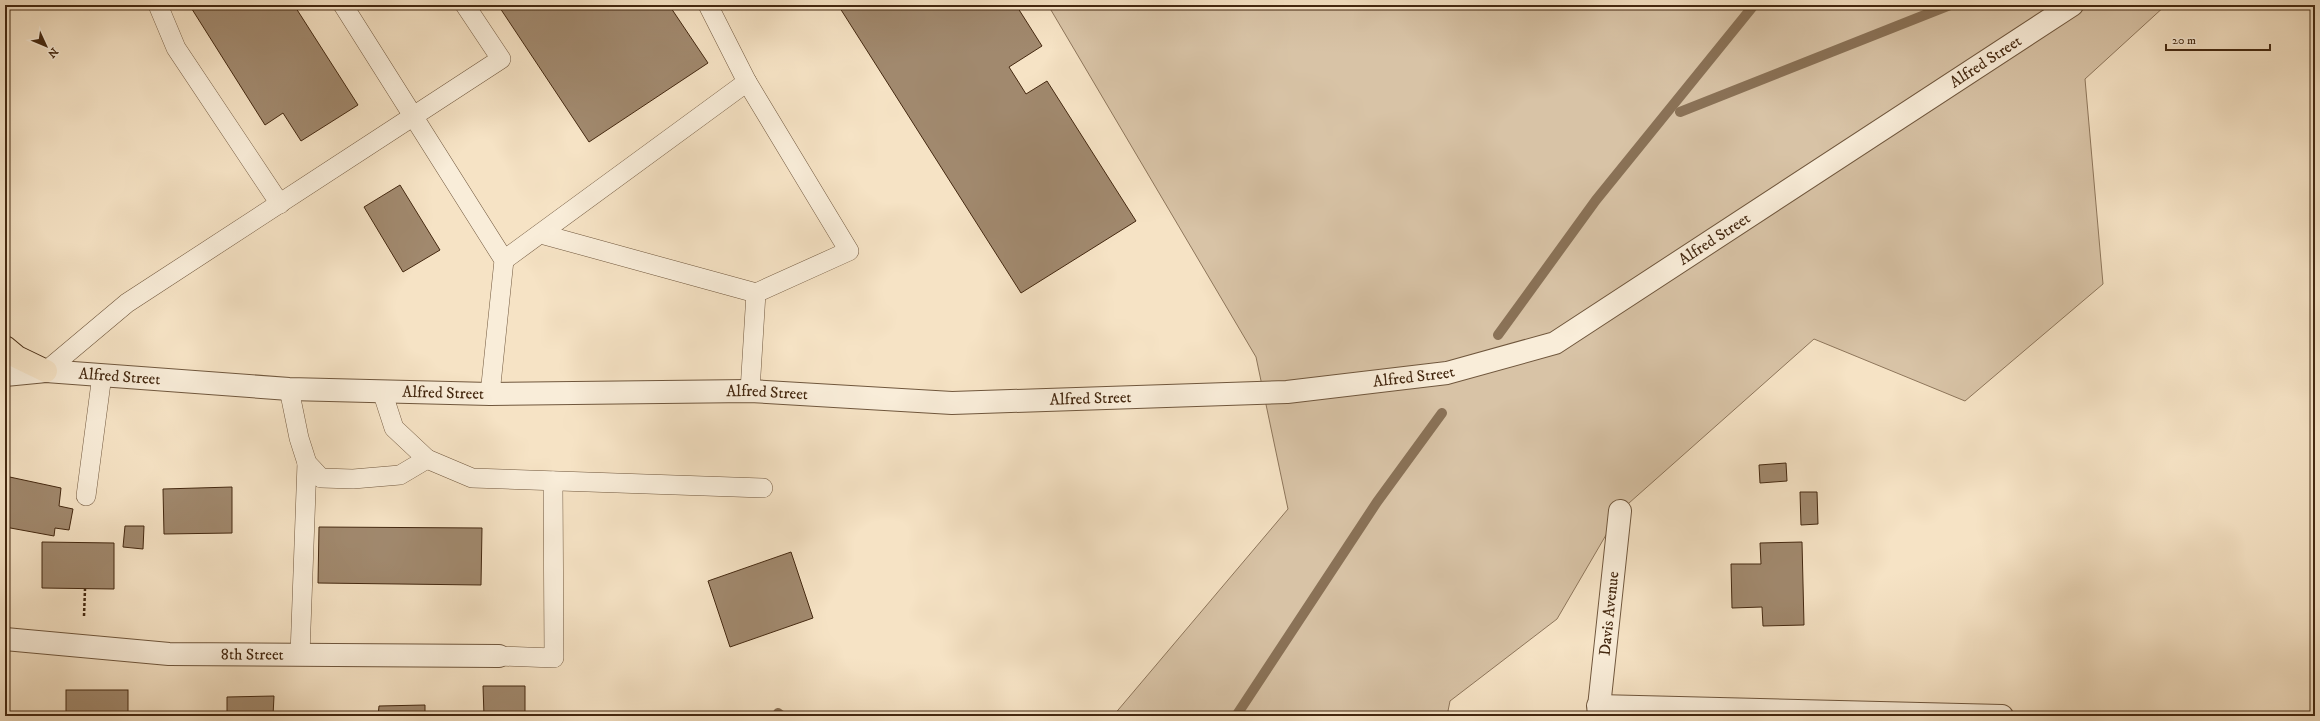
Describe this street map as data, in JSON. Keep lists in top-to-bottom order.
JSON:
{
  "streets": {
    "street": ["Alfred Street", "Davis Avenue", "8th Street"]
  },
  "scale_bar": "20 m",
  "north": "bottom right"
}
